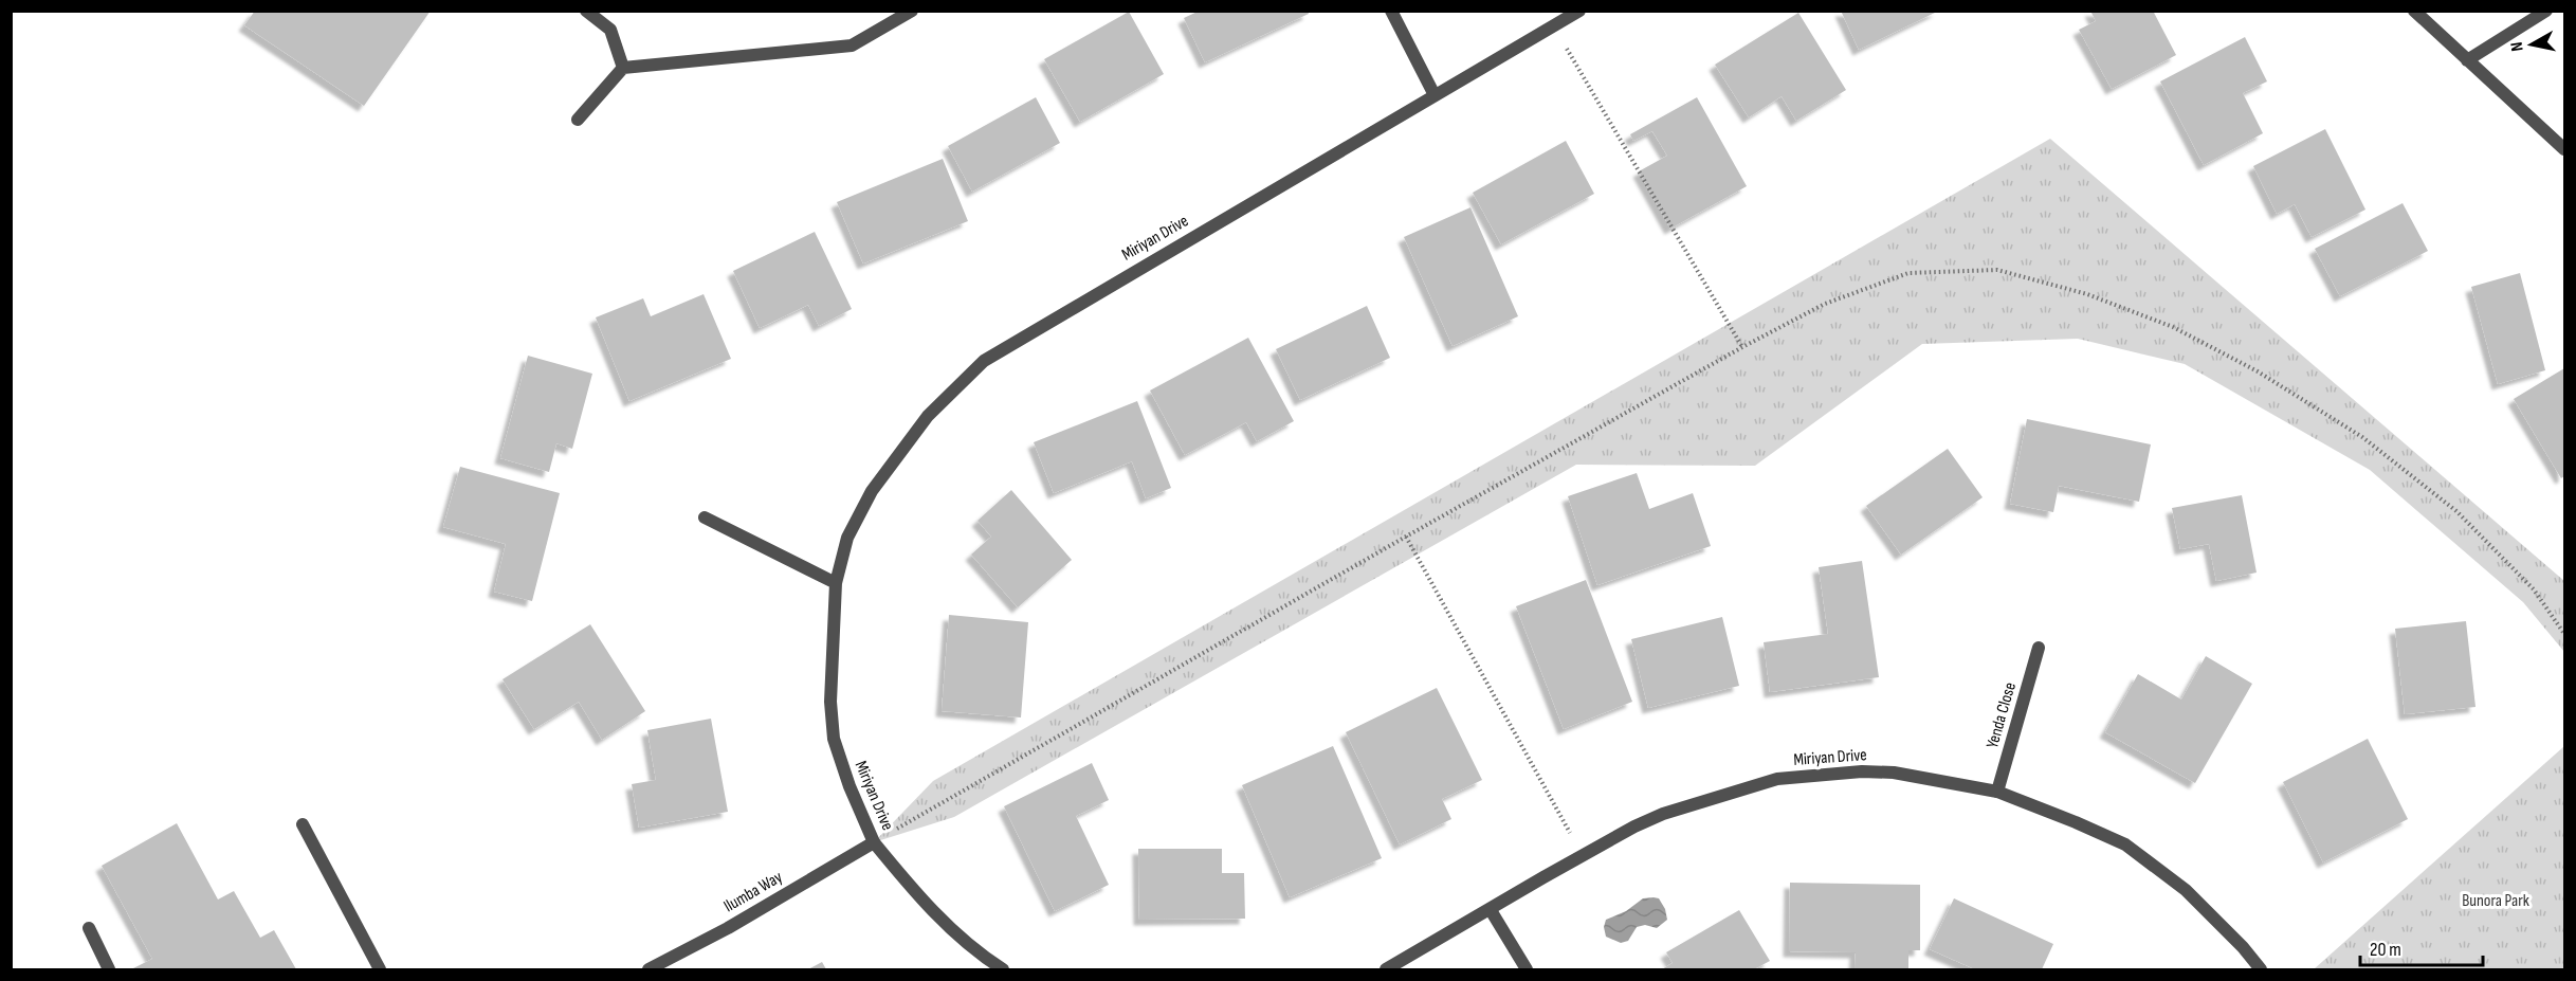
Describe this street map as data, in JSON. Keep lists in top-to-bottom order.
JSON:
{
  "streets": {
    "street": ["Miriyan Drive", "Yenda Close", "Ilumba Way"]
  },
  "crossings": [
    ["Miriyan Drive", "Yenda Close"],
    ["Miriyan Drive", "Ilumba Way"]
  ],
  "parks": ["Bunora Park"],
  "scale_bar": "20 m",
  "north": "left"
}
